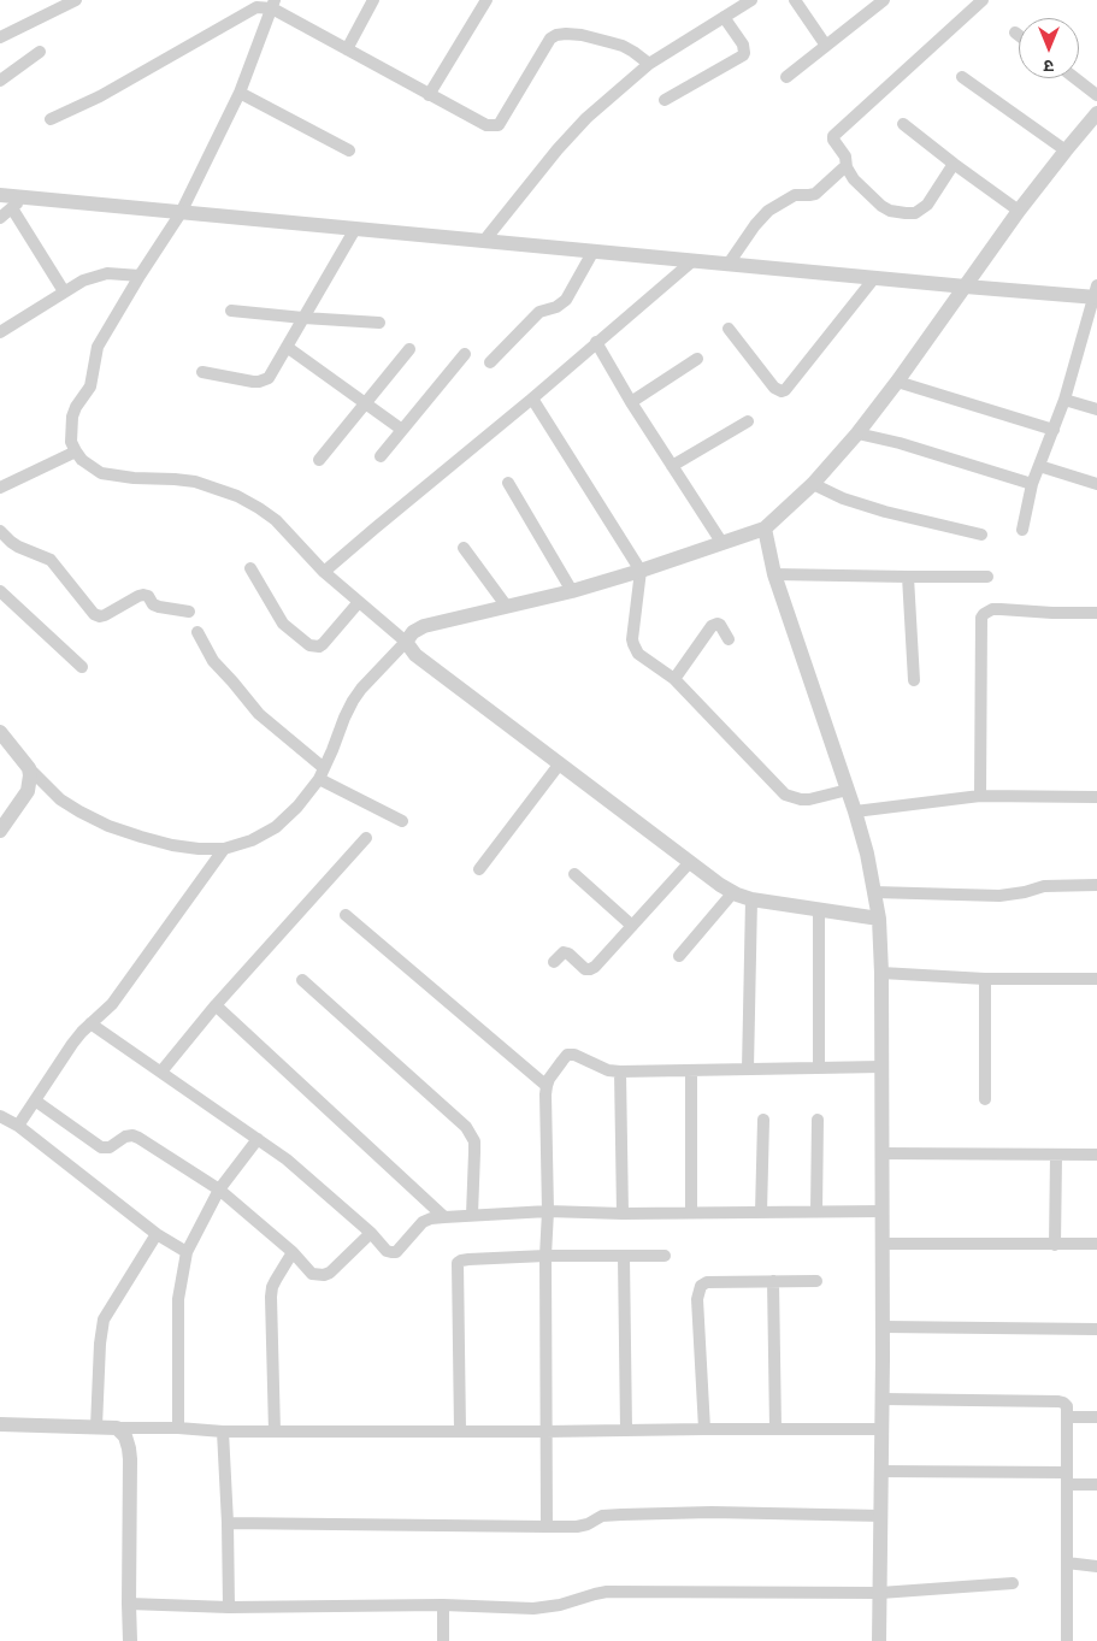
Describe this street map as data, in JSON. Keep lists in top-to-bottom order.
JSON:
{
  "north": "bottom"
}
